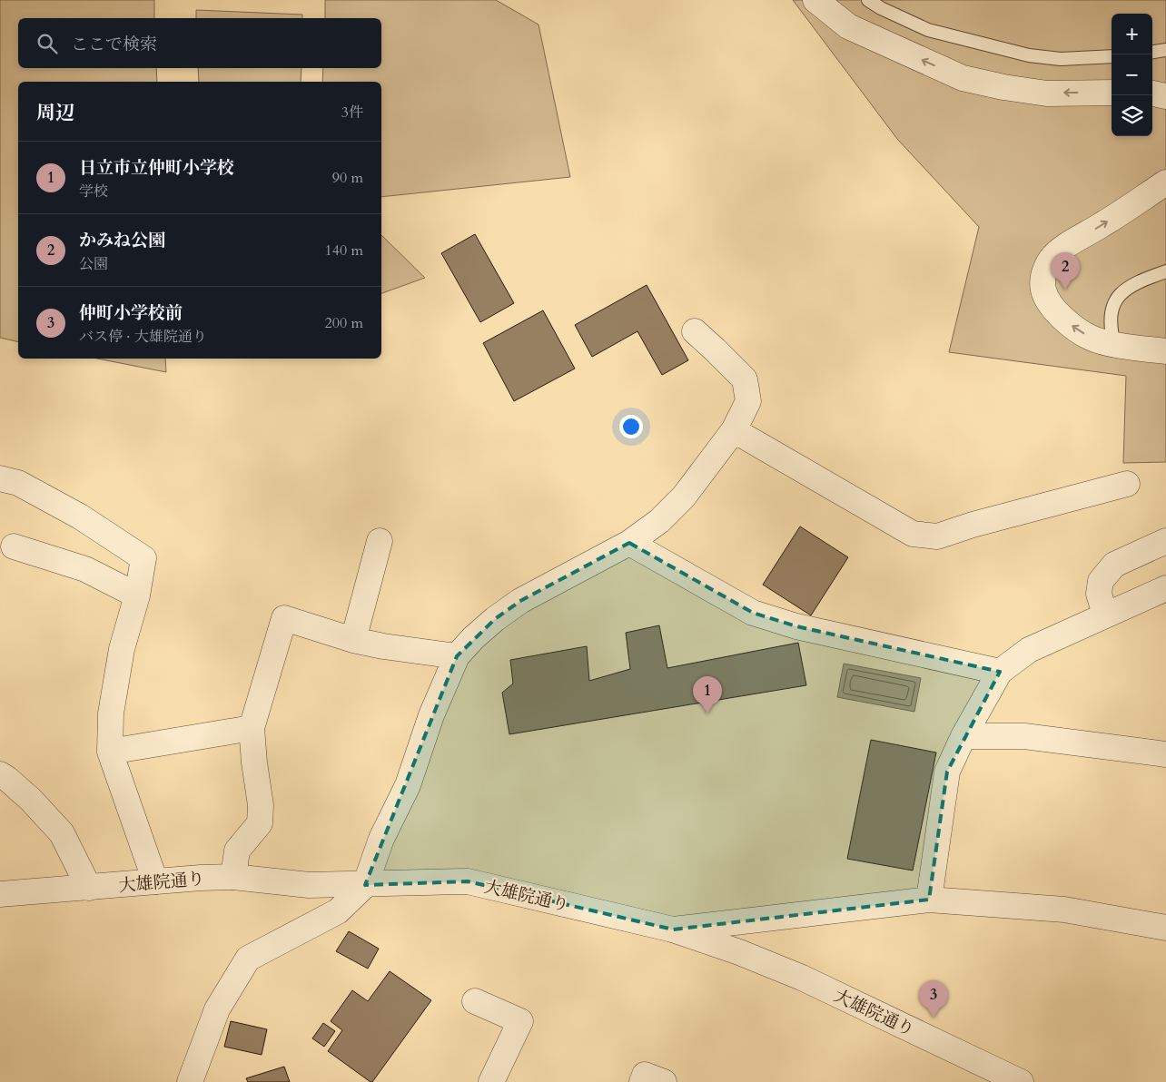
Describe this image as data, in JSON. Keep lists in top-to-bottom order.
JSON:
{
  "streets": {
    "street": ["大雄院通り"]
  },
  "page": {
    "map_buttons": ["+", "−"],
    "search": "ここで検索",
    "heading": ["周辺", "3件"],
    "list": [
      {
        "mark": "1",
        "name": "日立市立仲町小学校",
        "note": "学校",
        "value": "90 m"
      },
      {
        "mark": "2",
        "name": "かみね公園",
        "note": "公園",
        "value": "140 m"
      },
      {
        "mark": "3",
        "name": "仲町小学校前",
        "note": "バス停 · 大雄院通り",
        "value": "200 m"
      }
    ],
    "pins": ["2", "1", "3"]
  }
}
